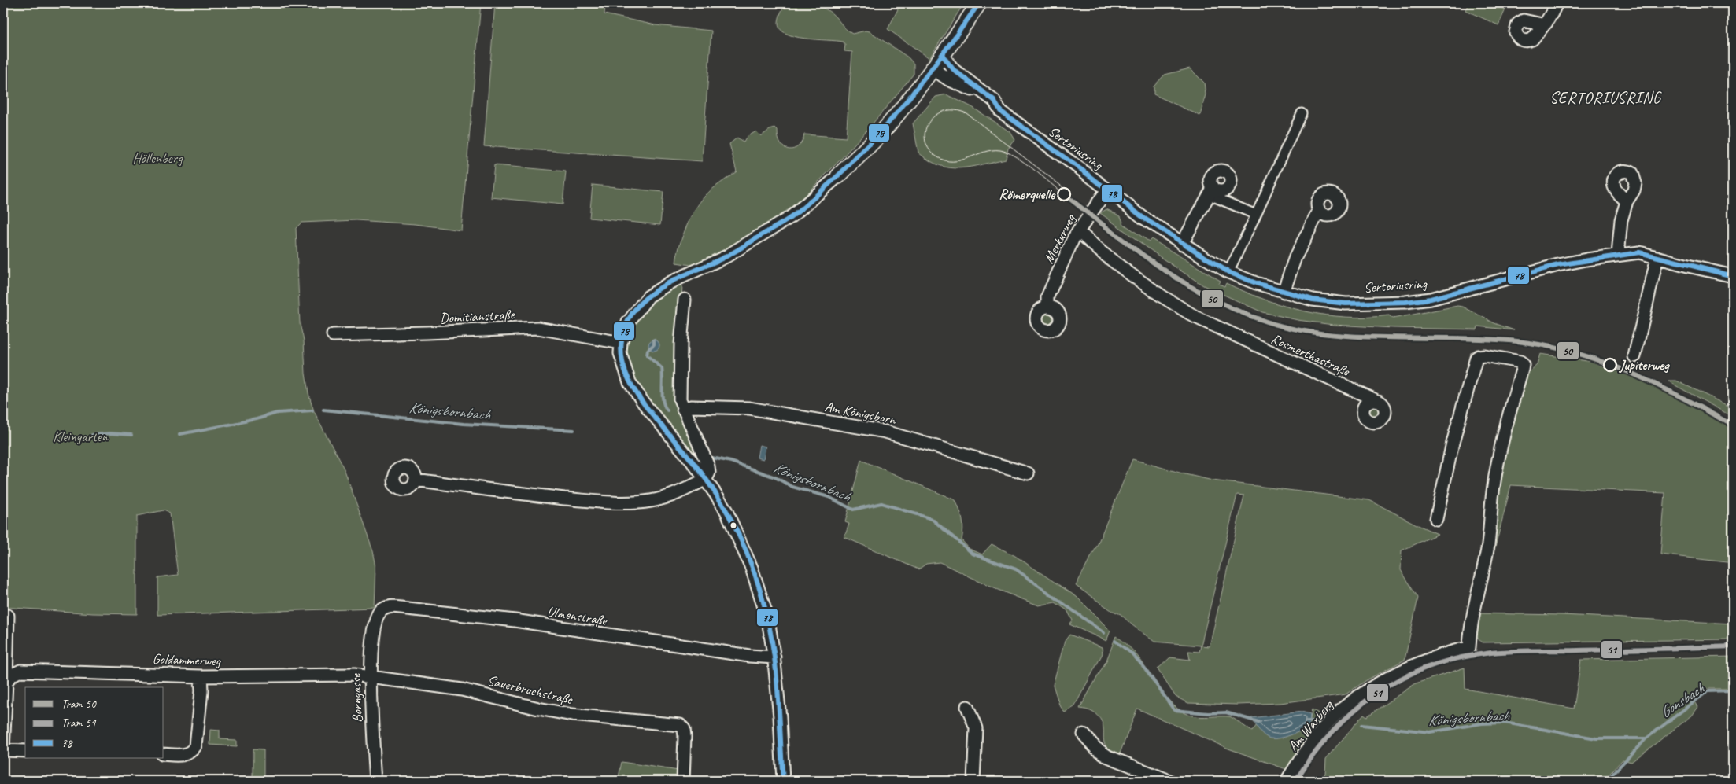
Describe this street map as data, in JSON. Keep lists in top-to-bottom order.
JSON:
{
  "streets": {
    "street": [
      "Sertoriusring",
      "Merkurweg",
      "Domitianstraße",
      "Rosmerthastraße",
      "Am Königsborn",
      "Ulmenstraße",
      "Goldammerweg",
      "Sauerbruchstraße",
      "Borngasse",
      "Am Warberg"
    ]
  },
  "crossings": [
    ["Sertoriusring", "Merkurweg"],
    ["Merkurweg", "Rosmerthastraße"],
    ["Ulmenstraße", "Borngasse"],
    ["Goldammerweg", "Sauerbruchstraße"],
    ["Goldammerweg", "Borngasse"],
    ["Sauerbruchstraße", "Borngasse"]
  ],
  "districts": ["SERTORIUSRING"],
  "water": ["Königsbornbach", "Gonsbach"],
  "parks": ["Höllenberg", "Kleingarten"],
  "places": ["Römerquelle", "Jupiterweg"],
  "lines": ["transit line 78", "tram line 50", "tram line 51"],
  "legend": ["Tram 50", "Tram 51", "78"]
}
